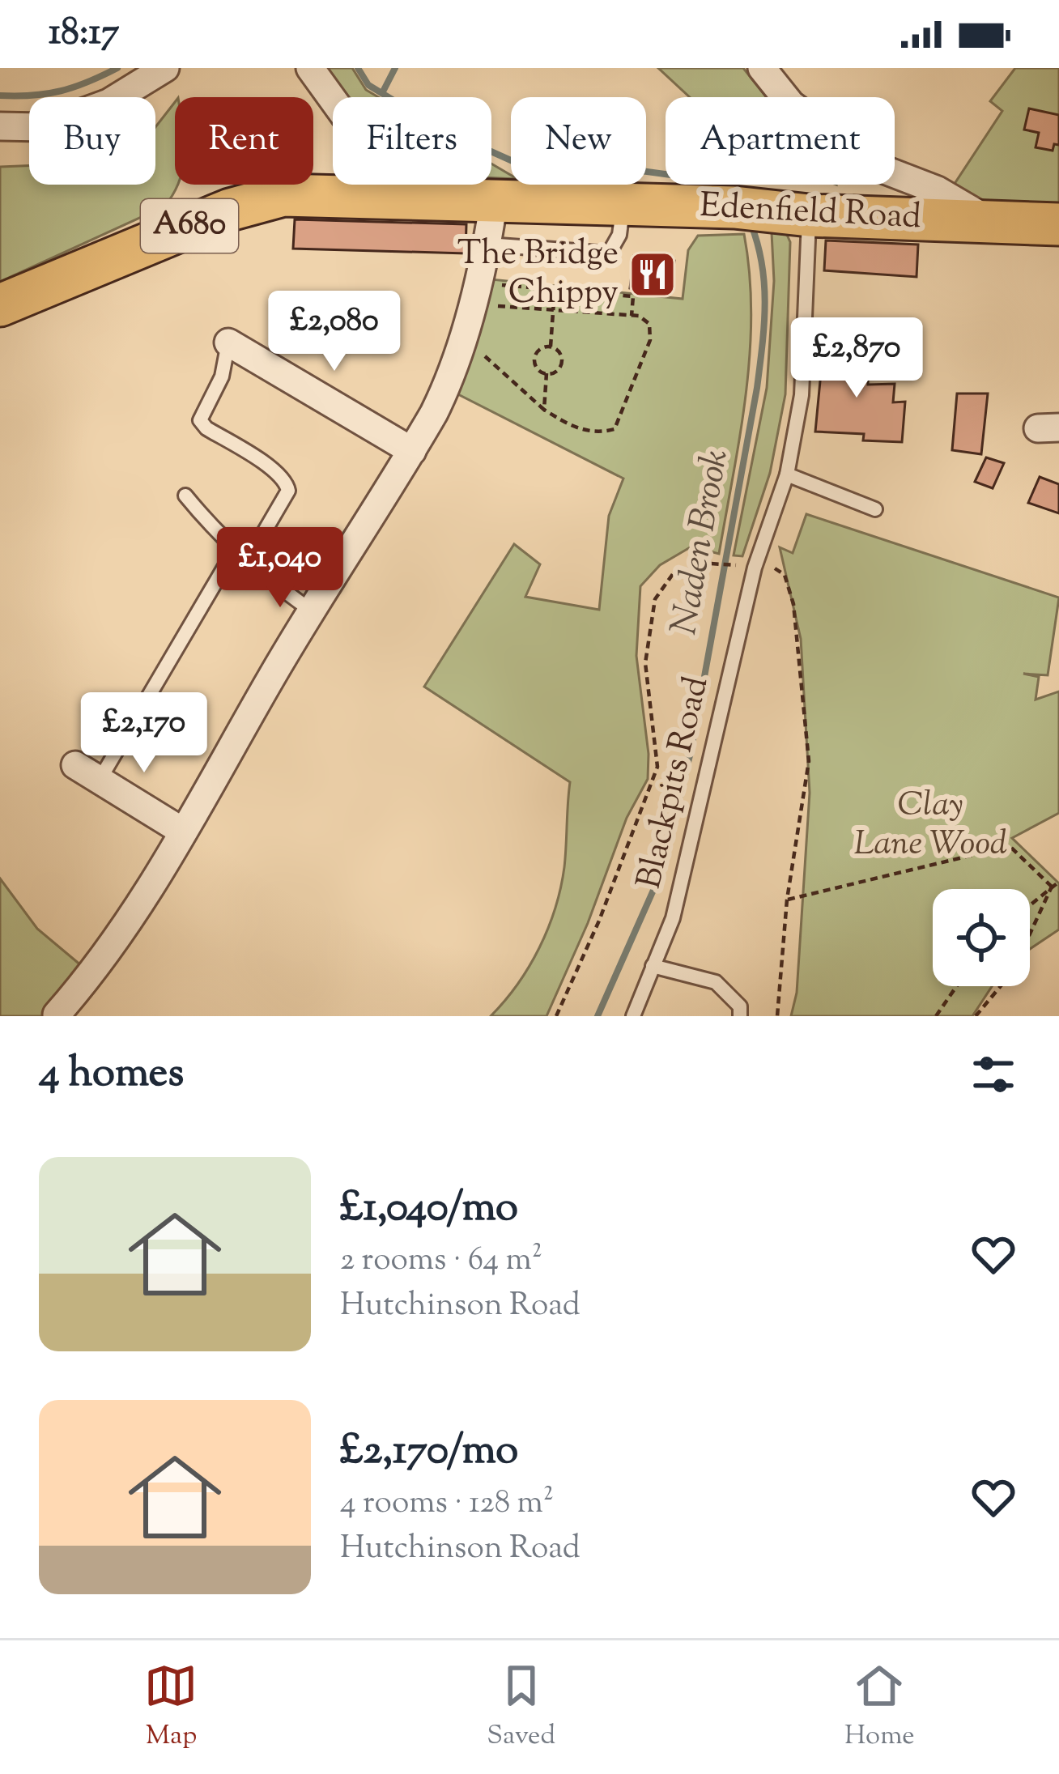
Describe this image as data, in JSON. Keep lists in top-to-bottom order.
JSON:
{
  "streets": {
    "main road": ["Edenfield Road", "A680"],
    "lane": ["Blackpits Road"]
  },
  "crossings": [
    ["Edenfield Road", "Blackpits Road"]
  ],
  "water": ["Naden Brook"],
  "parks": ["Clay Lane Wood"],
  "places": {
    "restaurant": ["The Bridge Chippy"]
  },
  "page": {
    "status": "18:17",
    "chip": [
      "Buy",
      "Rent",
      "Filters",
      "New",
      "Apartment"
    ],
    "price": [
      "£2,080",
      "£2,870",
      "£1,040",
      "£2,170"
    ],
    "heading": "4 homes",
    "list": [
      {
        "name": "£1,040/mo",
        "note": "2 rooms · 64 m² · Hutchinson Road"
      },
      {
        "name": "£2,170/mo",
        "note": "4 rooms · 128 m² · Hutchinson Road"
      }
    ],
    "tabs": ["Map", "Saved", "Home"]
  }
}
